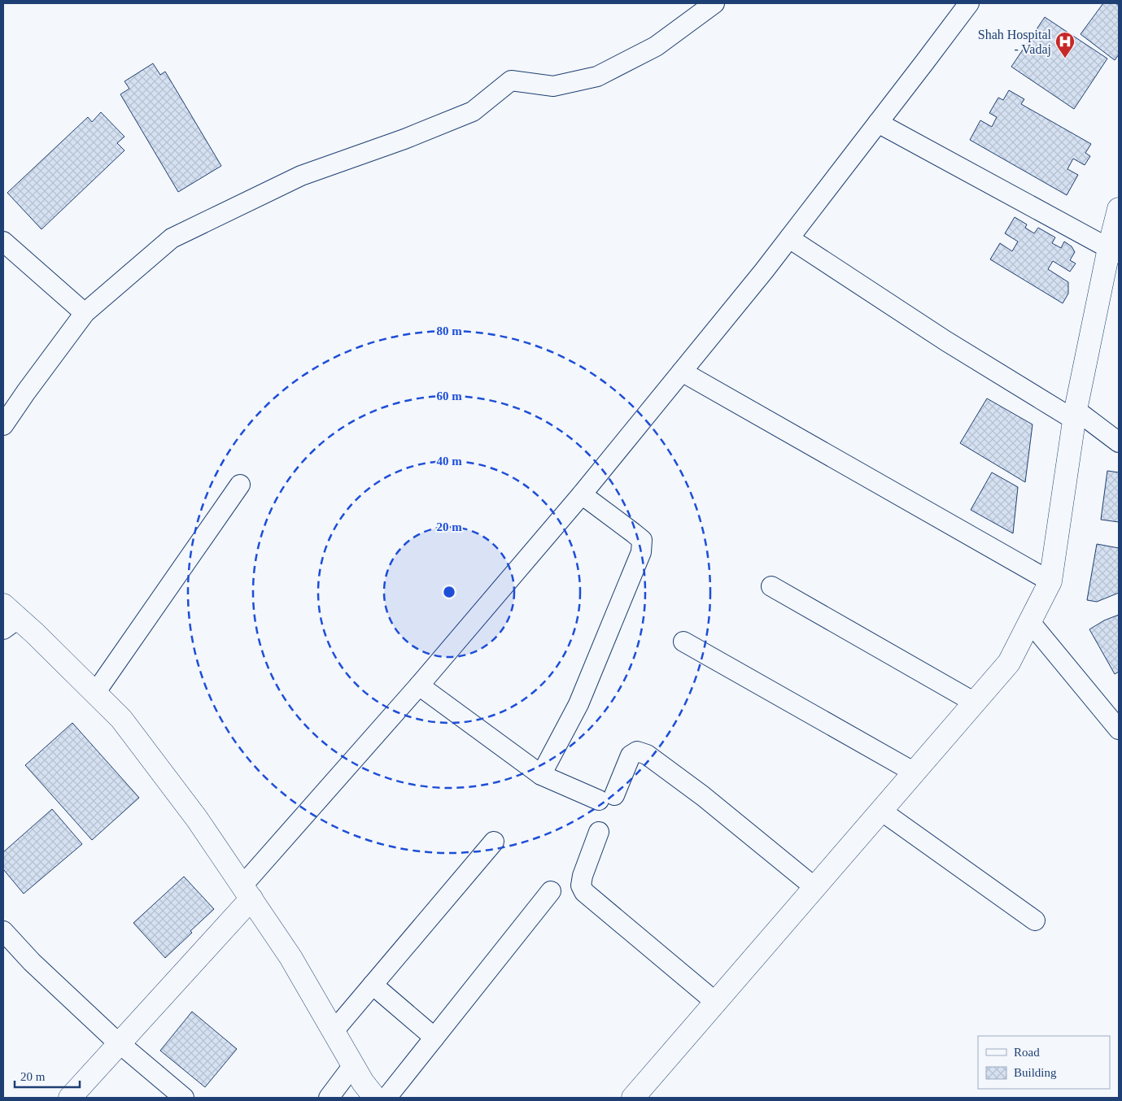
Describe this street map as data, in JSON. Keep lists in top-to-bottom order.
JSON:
{
  "places": {
    "hospital": ["Shah Hospital - Vadaj"]
  },
  "legend": ["Road", "Building"],
  "scale_bar": "20 m",
  "rings": [
    "80 m",
    "60 m",
    "40 m",
    "20 m"
  ]
}
